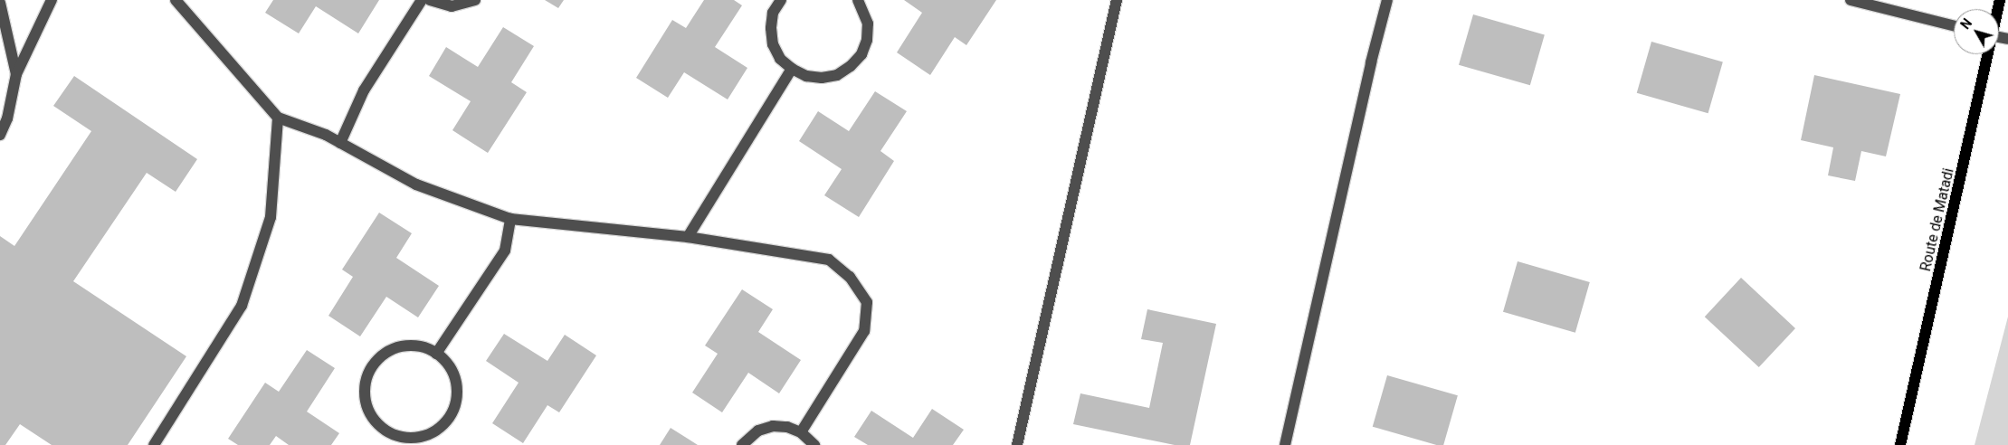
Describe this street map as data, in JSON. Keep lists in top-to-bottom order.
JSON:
{
  "streets": {
    "main road": ["Route de Matadi"]
  },
  "north": "top left"
}
